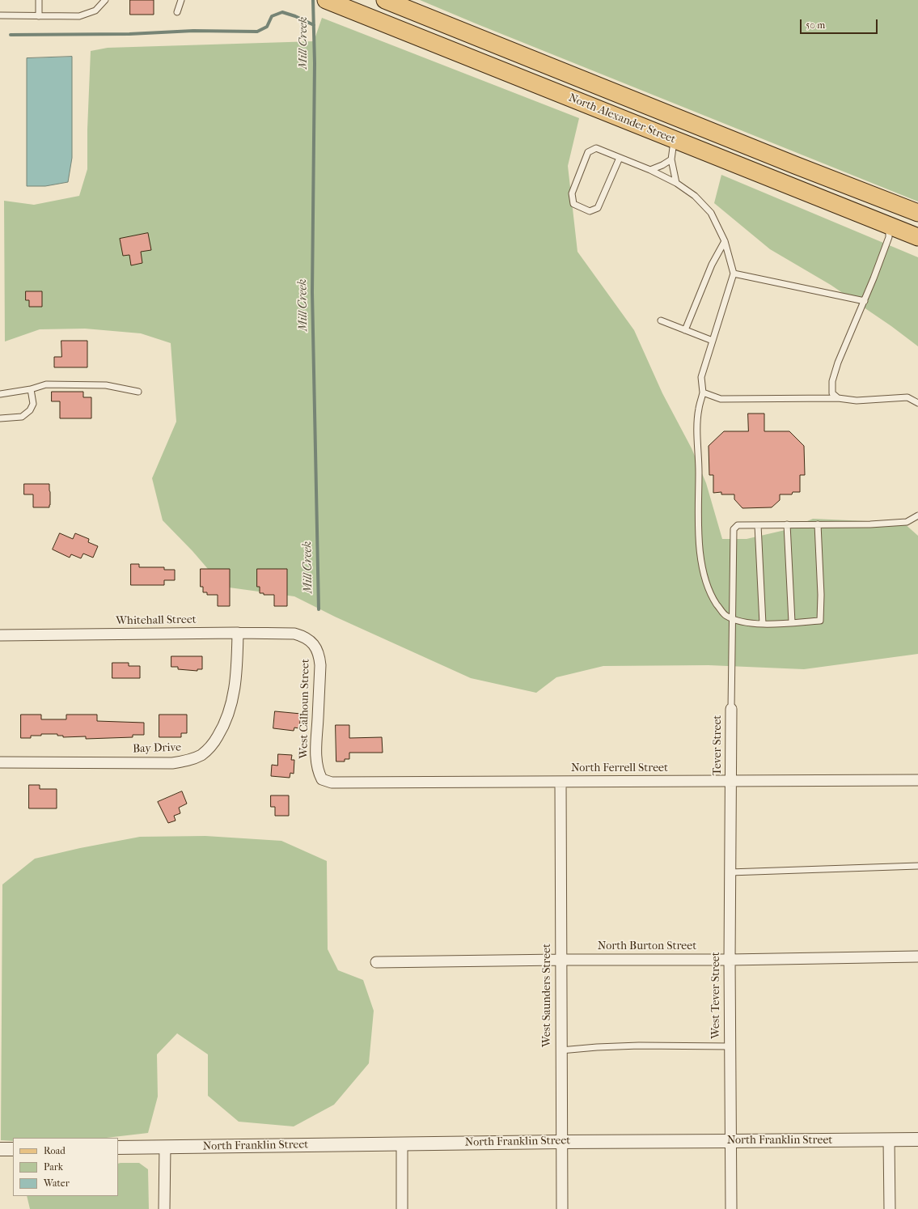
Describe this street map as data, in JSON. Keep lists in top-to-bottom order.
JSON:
{
  "streets": {
    "main road": ["North Alexander Street"],
    "street": [
      "Whitehall Street",
      "West Calhoun Street",
      "Tever Street",
      "Bay Drive",
      "North Ferrell Street",
      "North Burton Street",
      "West Saunders Street",
      "West Tever Street",
      "North Franklin Street"
    ]
  },
  "crossings": [
    ["Whitehall Street", "West Calhoun Street"],
    ["Whitehall Street", "Bay Drive"],
    ["West Calhoun Street", "North Ferrell Street"],
    ["Tever Street", "North Ferrell Street"],
    ["Tever Street", "West Tever Street"],
    ["North Ferrell Street", "West Saunders Street"],
    ["North Ferrell Street", "West Tever Street"],
    ["North Burton Street", "West Saunders Street"],
    ["North Burton Street", "West Tever Street"],
    ["West Saunders Street", "North Franklin Street"],
    ["West Tever Street", "North Franklin Street"]
  ],
  "water": ["Mill Creek"],
  "legend": ["Road", "Park", "Water"],
  "scale_bar": "50 m"
}
